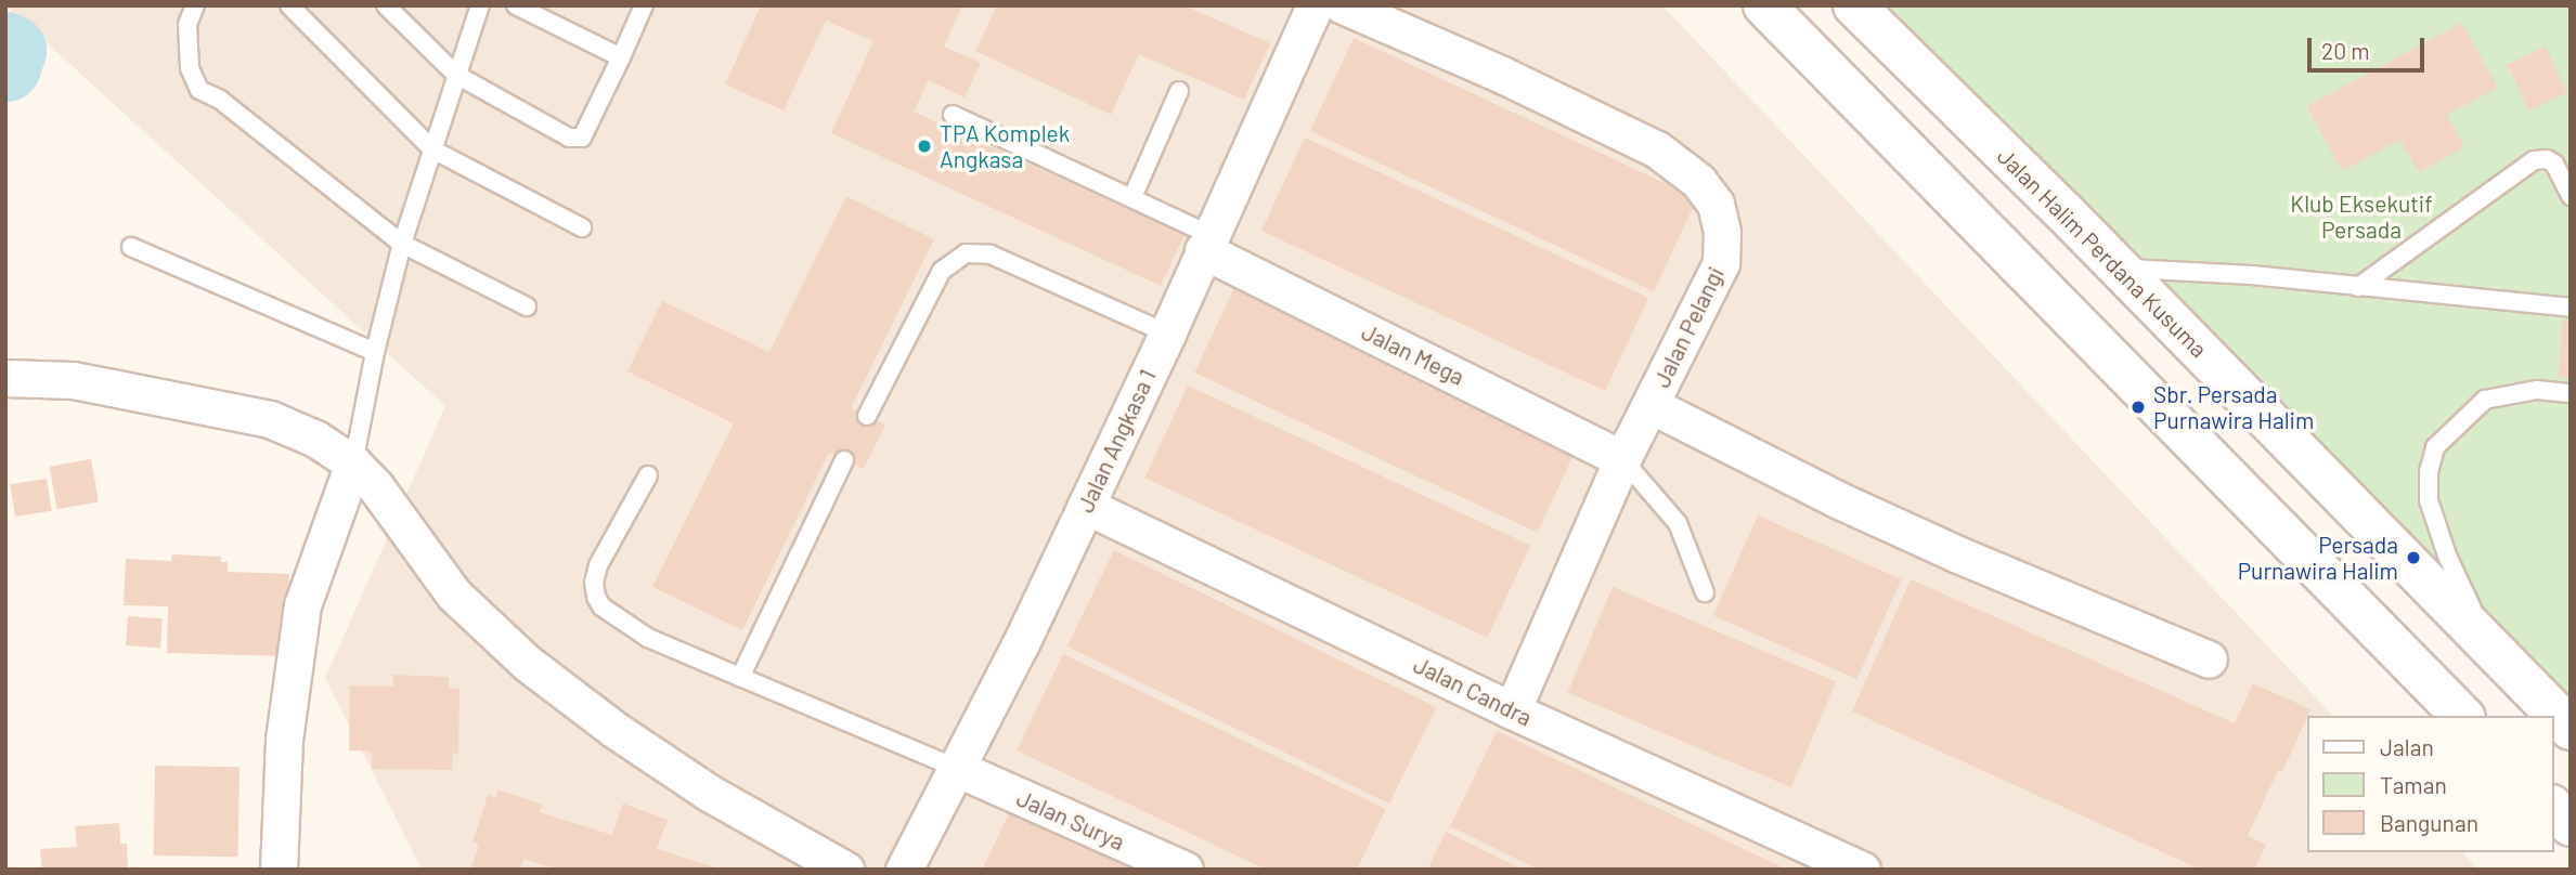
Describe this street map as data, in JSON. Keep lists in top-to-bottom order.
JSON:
{
  "streets": {
    "street": [
      "Jalan Halim Perdana Kusuma",
      "Jalan Pelangi",
      "Jalan Mega",
      "Jalan Angkasa 1",
      "Jalan Candra",
      "Jalan Surya"
    ]
  },
  "crossings": [
    ["Jalan Pelangi", "Jalan Mega"],
    ["Jalan Pelangi", "Jalan Candra"],
    ["Jalan Mega", "Jalan Angkasa 1"],
    ["Jalan Angkasa 1", "Jalan Candra"],
    ["Jalan Angkasa 1", "Jalan Surya"]
  ],
  "parks": ["Klub Eksekutif Persada"],
  "places": ["TPA Komplek Angkasa", "Sbr. Persada Purnawira Halim", "Persada Purnawira Halim"],
  "legend": ["Jalan", "Taman", "Bangunan"],
  "scale_bar": "20 m"
}
